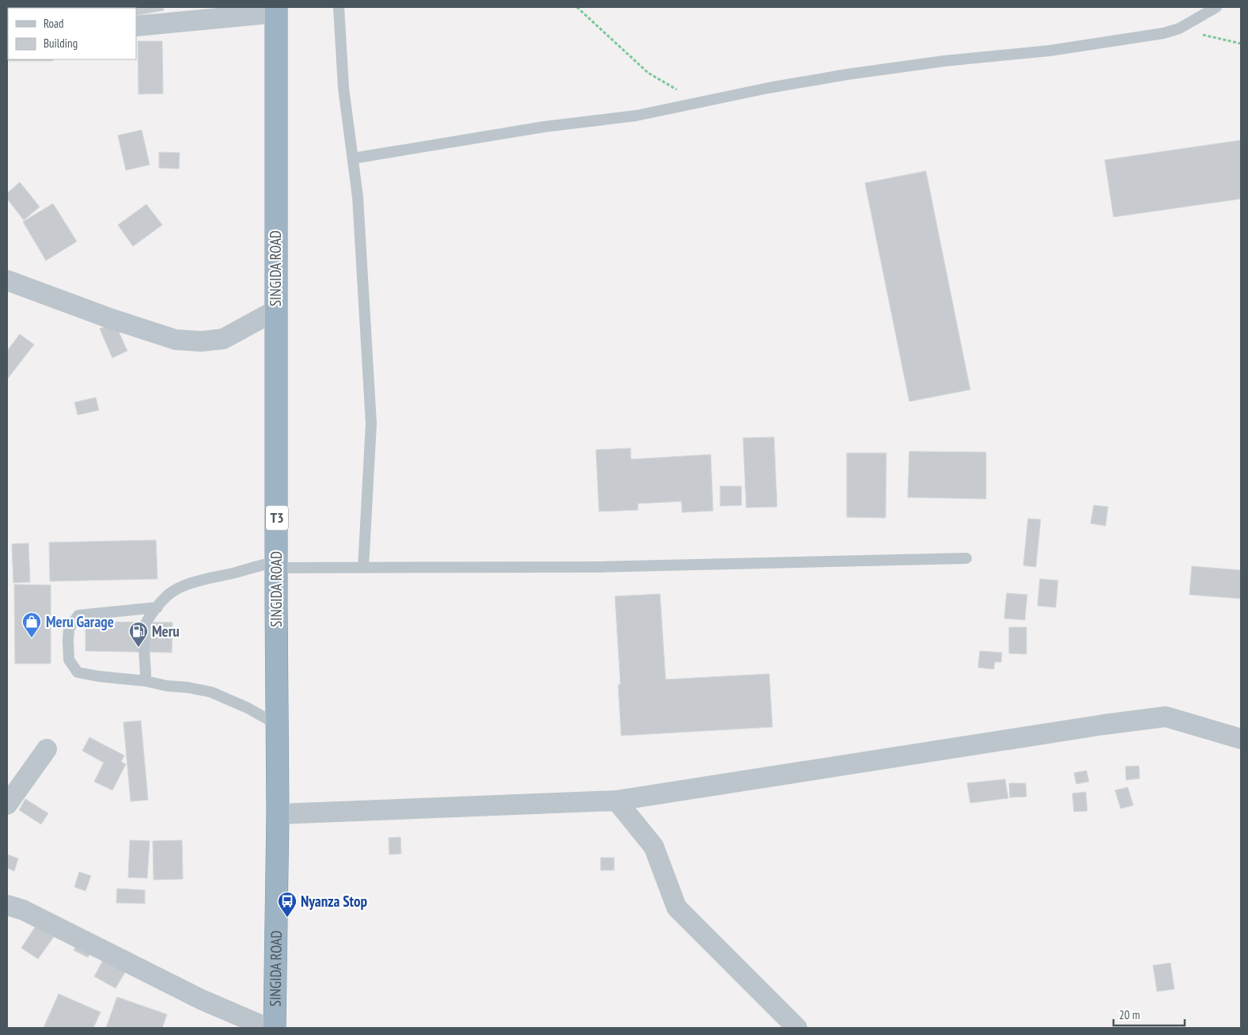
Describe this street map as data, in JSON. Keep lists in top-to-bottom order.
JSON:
{
  "streets": {
    "highway": ["SINGIDA ROAD", "T3"]
  },
  "places": {
    "shop": ["Meru Garage"],
    "fuel station": ["Meru"],
    "bus stop": ["Nyanza Stop"]
  },
  "legend": ["Road", "Building"],
  "scale_bar": "20 m"
}
